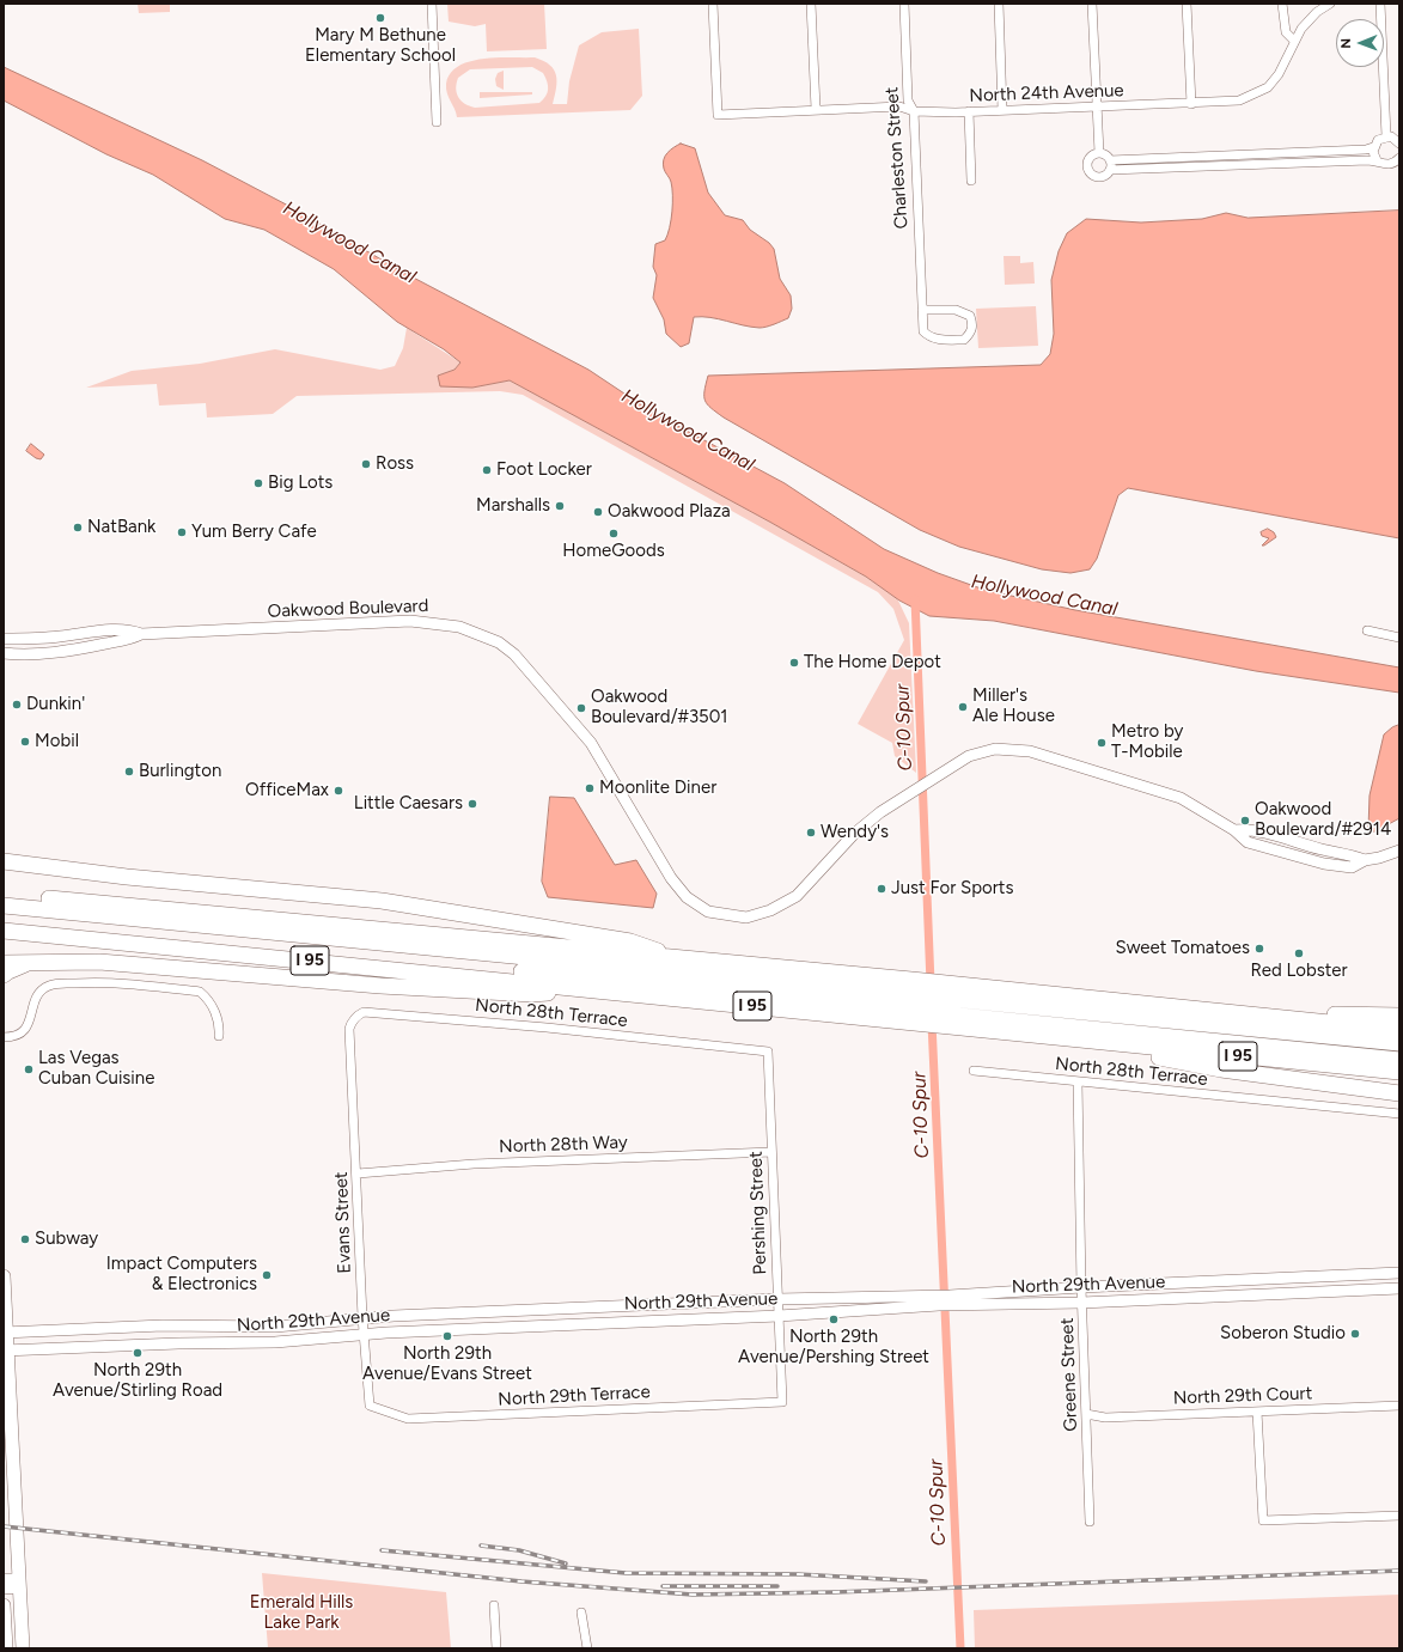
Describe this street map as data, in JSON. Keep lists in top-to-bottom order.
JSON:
{
  "streets": {
    "highway": ["I 95"],
    "street": [
      "North 24th Avenue",
      "Charleston Street",
      "Oakwood Boulevard",
      "North 28th Terrace",
      "North 28th Way",
      "Pershing Street",
      "Evans Street",
      "North 29th Avenue",
      "Greene Street",
      "North 29th Terrace",
      "North 29th Court"
    ]
  },
  "crossings": [
    ["North 24th Avenue", "Charleston Street"],
    ["North 28th Terrace", "Pershing Street"],
    ["North 28th Terrace", "Evans Street"],
    ["North 28th Terrace", "Greene Street"],
    ["North 28th Way", "Pershing Street"],
    ["North 28th Way", "Evans Street"],
    ["Pershing Street", "North 29th Avenue"],
    ["Pershing Street", "North 29th Terrace"],
    ["Evans Street", "North 29th Avenue"],
    ["Evans Street", "North 29th Terrace"],
    ["North 29th Avenue", "Greene Street"],
    ["Greene Street", "North 29th Court"]
  ],
  "water": ["Hollywood Canal", "C-10 Spur"],
  "parks": ["Emerald Hills Lake Park"],
  "places": [
    "Mary M Bethune Elementary School",
    "Ross",
    "Foot Locker",
    "Big Lots",
    "Marshalls",
    "Oakwood Plaza",
    "NatBank",
    "Yum Berry Cafe",
    "HomeGoods",
    "The Home Depot",
    "Dunkin'",
    "Miller's Ale House",
    "Oakwood Boulevard/#3501",
    "Mobil",
    "Metro by T-Mobile",
    "Burlington",
    "Moonlite Diner",
    "OfficeMax",
    "Little Caesars",
    "Oakwood Boulevard/#2914",
    "Wendy's",
    "Just For Sports",
    "Sweet Tomatoes",
    "Red Lobster",
    "Las Vegas Cuban Cuisine",
    "Subway",
    "Impact Computers & Electronics",
    "North 29th Avenue/Pershing Street",
    "Soberon Studio",
    "North 29th Avenue/Evans Street",
    "North 29th Avenue/Stirling Road"
  ],
  "north": "left"
}
